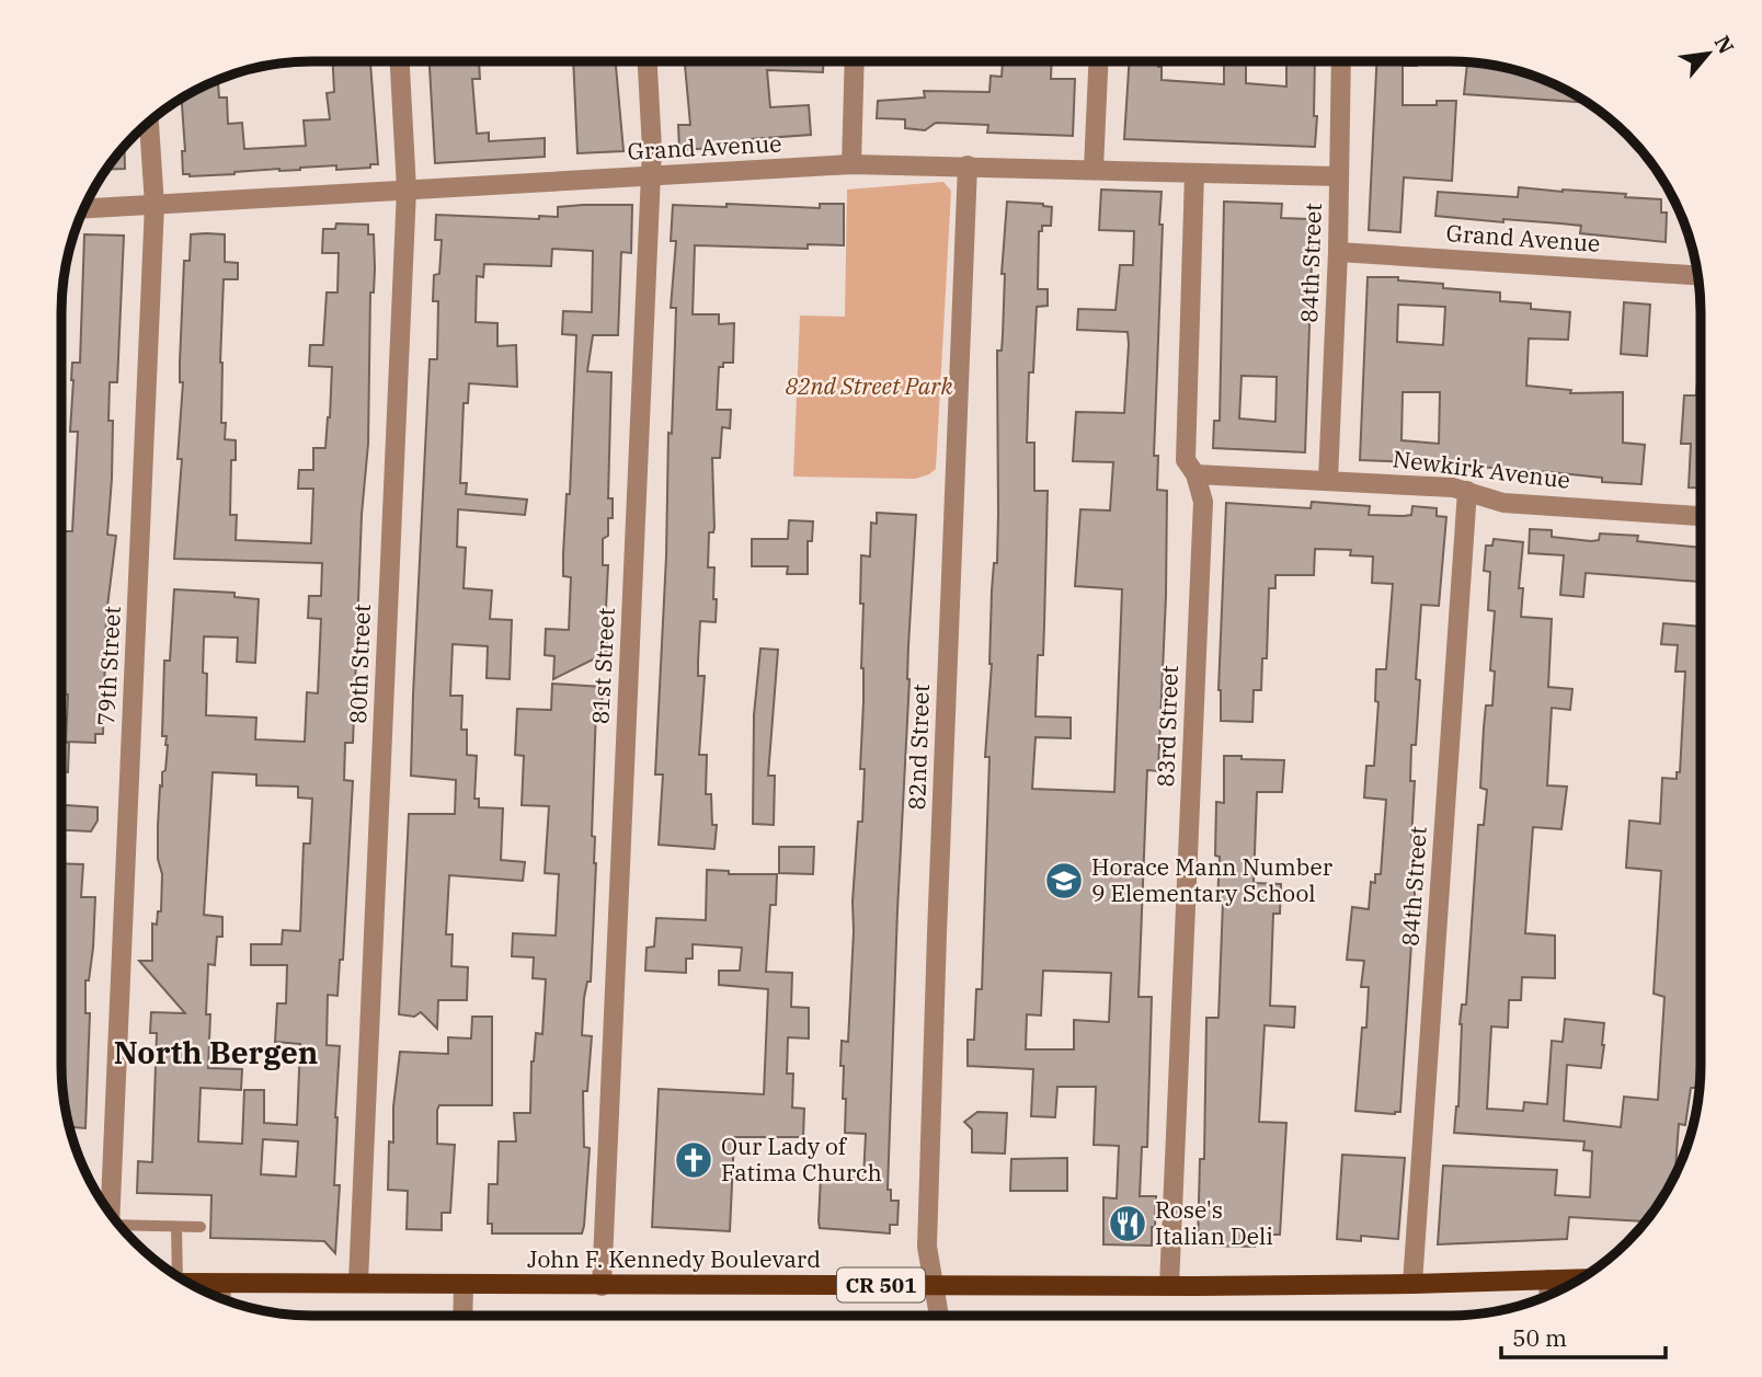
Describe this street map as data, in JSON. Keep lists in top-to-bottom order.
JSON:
{
  "streets": {
    "main road": ["John F. Kennedy Boulevard", "CR 501"],
    "street": [
      "Grand Avenue",
      "84th Street",
      "Newkirk Avenue",
      "80th Street",
      "79th Street",
      "81st Street",
      "83rd Street",
      "82nd Street"
    ]
  },
  "crossings": [
    ["Grand Avenue", "84th Street"],
    ["Grand Avenue", "80th Street"],
    ["Grand Avenue", "79th Street"],
    ["Grand Avenue", "81st Street"],
    ["Grand Avenue", "83rd Street"],
    ["Grand Avenue", "82nd Street"],
    ["84th Street", "Newkirk Avenue"],
    ["84th Street", "John F. Kennedy Boulevard"],
    ["Newkirk Avenue", "83rd Street"],
    ["80th Street", "John F. Kennedy Boulevard"],
    ["81st Street", "John F. Kennedy Boulevard"],
    ["83rd Street", "John F. Kennedy Boulevard"],
    ["82nd Street", "John F. Kennedy Boulevard"]
  ],
  "districts": ["North Bergen"],
  "parks": ["82nd Street Park"],
  "places": {
    "school or university": ["Horace Mann Number 9 Elementary School"],
    "church": ["Our Lady of Fatima Church"],
    "restaurant": ["Rose's Italian Deli"]
  },
  "scale_bar": "50 m",
  "north": "top right"
}
